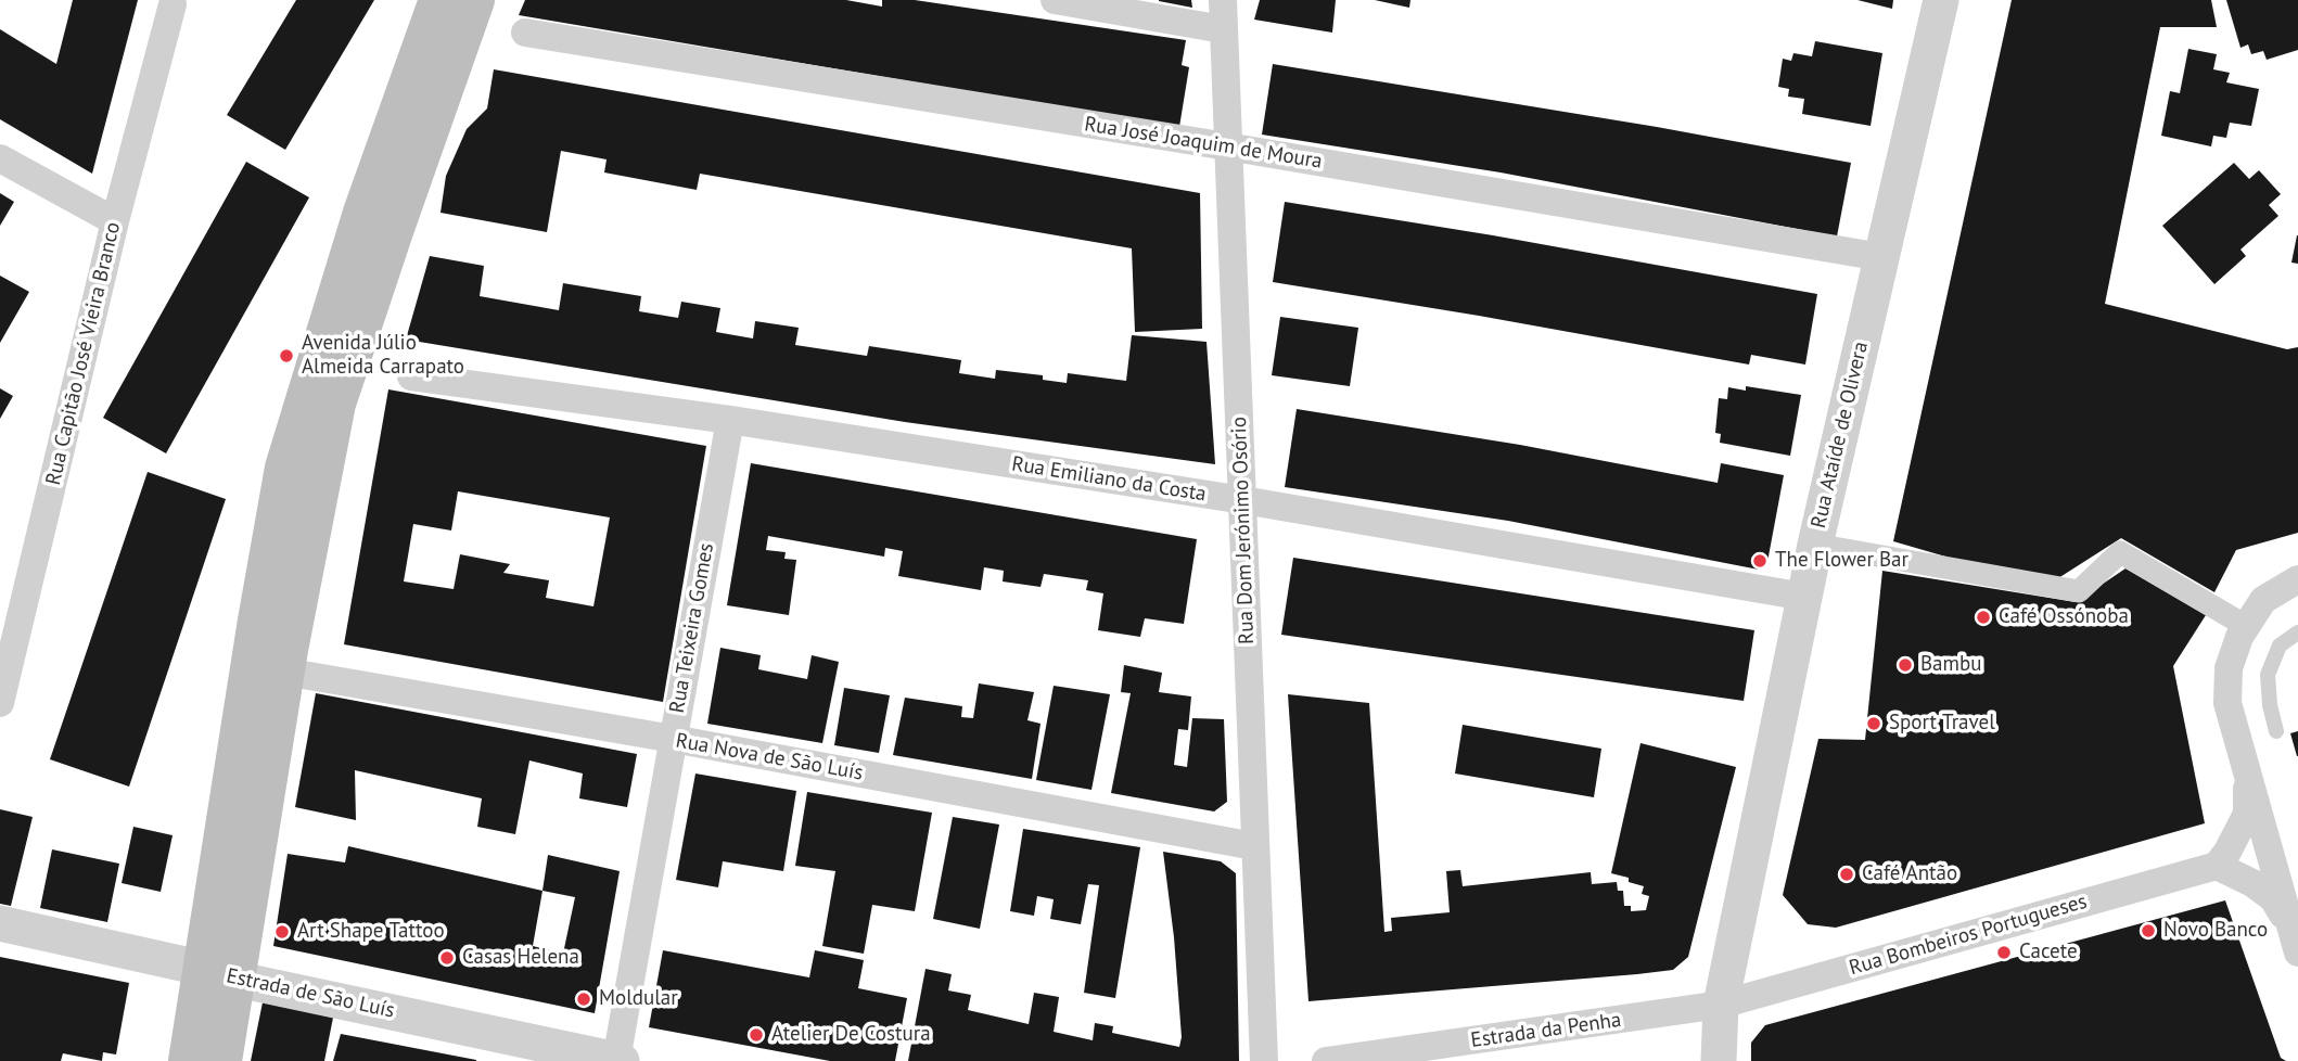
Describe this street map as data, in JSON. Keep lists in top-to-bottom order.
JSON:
{
  "streets": {
    "street": [
      "Rua José Joaquim de Moura",
      "Rua Capitão José Vieira Branco",
      "Rua Ataíde de Olivera",
      "Rua Emiliano da Costa",
      "Rua Dom Jerónimo Osório",
      "Rua Teixeira Gomes",
      "Rua Nova de São Luís",
      "Rua Bombeiros Portugueses",
      "Estrada de São Luís",
      "Estrada da Penha"
    ]
  },
  "crossings": [
    ["Rua José Joaquim de Moura", "Rua Ataíde de Olivera"],
    ["Rua José Joaquim de Moura", "Rua Dom Jerónimo Osório"],
    ["Rua Ataíde de Olivera", "Rua Emiliano da Costa"],
    ["Rua Ataíde de Olivera", "Rua Bombeiros Portugueses"],
    ["Rua Ataíde de Olivera", "Estrada da Penha"],
    ["Rua Emiliano da Costa", "Rua Dom Jerónimo Osório"],
    ["Rua Emiliano da Costa", "Rua Teixeira Gomes"],
    ["Rua Dom Jerónimo Osório", "Rua Nova de São Luís"],
    ["Rua Teixeira Gomes", "Rua Nova de São Luís"],
    ["Rua Teixeira Gomes", "Estrada de São Luís"],
    ["Rua Bombeiros Portugueses", "Estrada da Penha"]
  ],
  "places": [
    "Avenida Júlio Almeida Carrapato",
    "The Flower Bar",
    "Café Ossónoba",
    "Bambu",
    "Sport Travel",
    "Café Antão",
    "Novo Banco",
    "Art Shape Tattoo",
    "Cacete",
    "Casas Helena",
    "Moldular",
    "Atelier De Costura"
  ]
}
